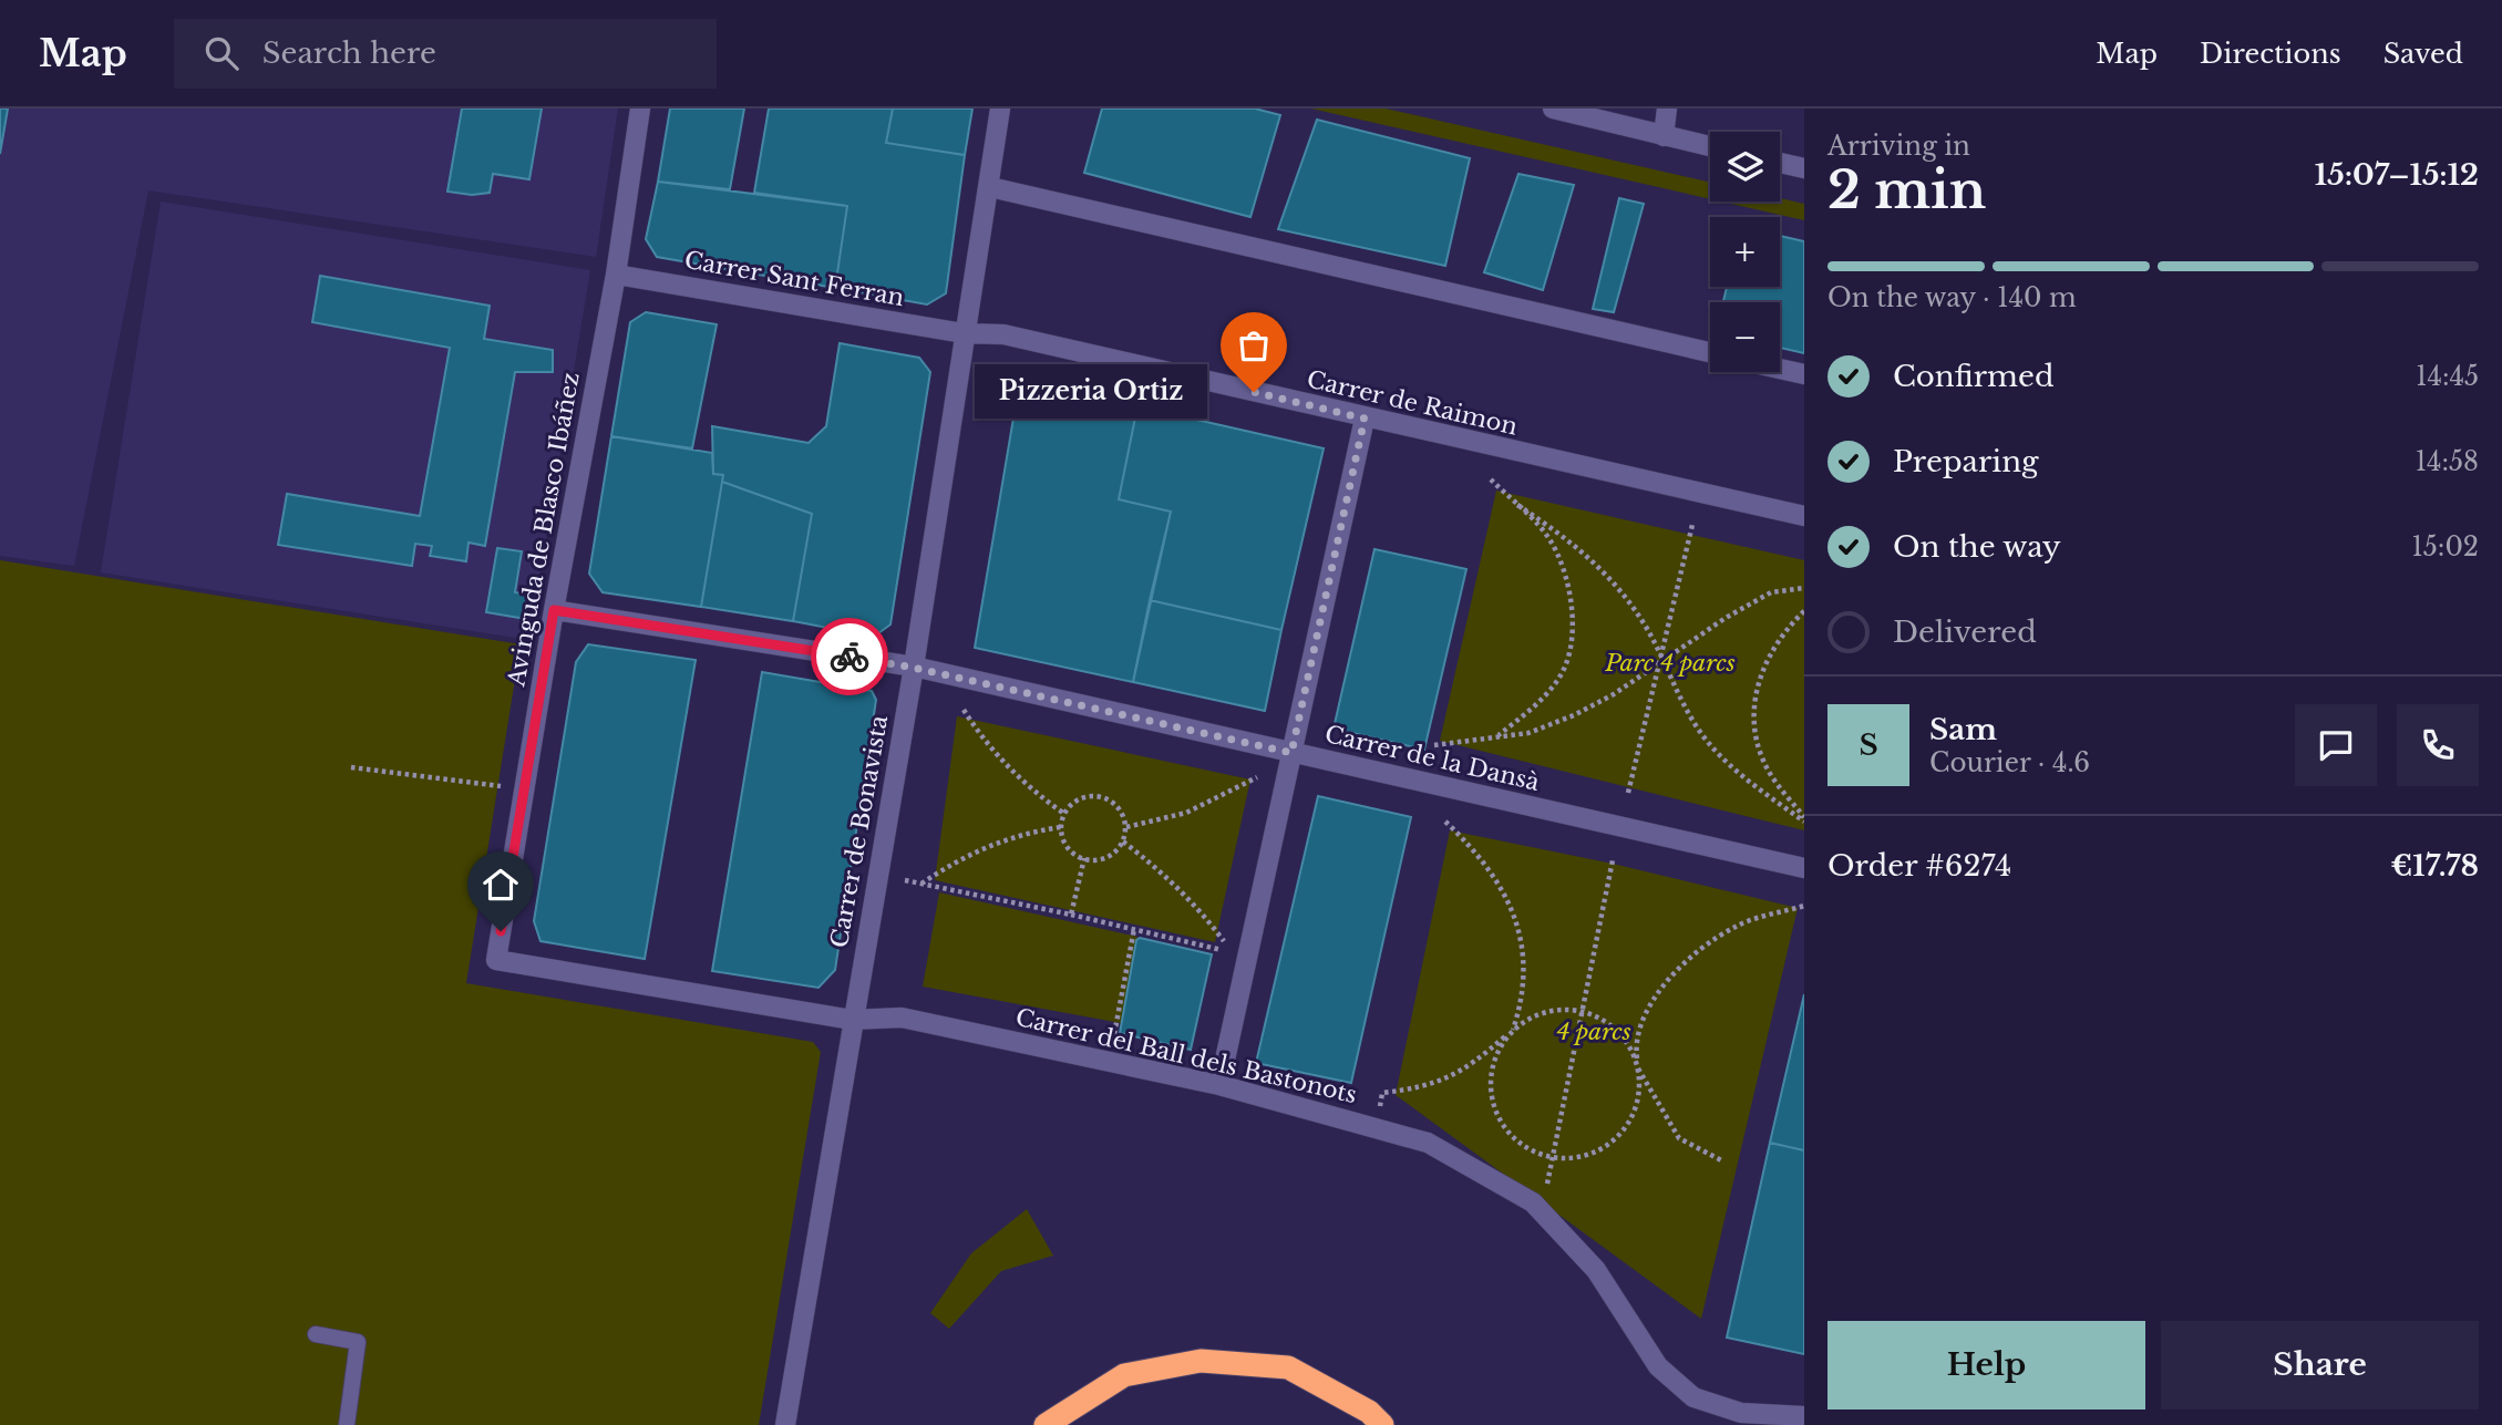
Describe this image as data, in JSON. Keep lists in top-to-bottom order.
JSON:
{
  "streets": {
    "street": [
      "Carrer Sant Ferran",
      "Carrer de Raimon",
      "Avinguda de Blasco Ibáñez",
      "Carrer de la Dansà",
      "Carrer de Bonavista",
      "Carrer del Ball dels Bastonots"
    ]
  },
  "crossings": [
    ["Carrer Sant Ferran", "Carrer de Raimon"],
    ["Carrer Sant Ferran", "Avinguda de Blasco Ibáñez"],
    ["Carrer Sant Ferran", "Carrer de Bonavista"],
    ["Carrer de Raimon", "Carrer de Bonavista"],
    ["Avinguda de Blasco Ibáñez", "Carrer de la Dansà"],
    ["Avinguda de Blasco Ibáñez", "Carrer del Ball dels Bastonots"],
    ["Carrer de la Dansà", "Carrer de Bonavista"],
    ["Carrer de Bonavista", "Carrer del Ball dels Bastonots"]
  ],
  "parks": ["Parc 4 parcs", "4 parcs"],
  "places": ["Pizzeria Ortiz"],
  "page": {
    "header": "Map",
    "search": "Search here",
    "nav": ["Map", "Directions", "Saved"],
    "heading": ["2 min", "Arriving in", "15:07–15:12"],
    "panel": [
      "Sam",
      "Courier · 4.6",
      "Order #6274",
      "€17.78"
    ],
    "map_buttons": ["+", "−"],
    "bar": "On the way · 140 m",
    "list": [
      ["Confirmed", "14:45"],
      ["Preparing", "14:58"],
      ["On the way", "15:02"],
      "Delivered"
    ],
    "bubble": "Pizzeria Ortiz",
    "round": "S",
    "buttons": ["Help", "Share"]
  }
}
